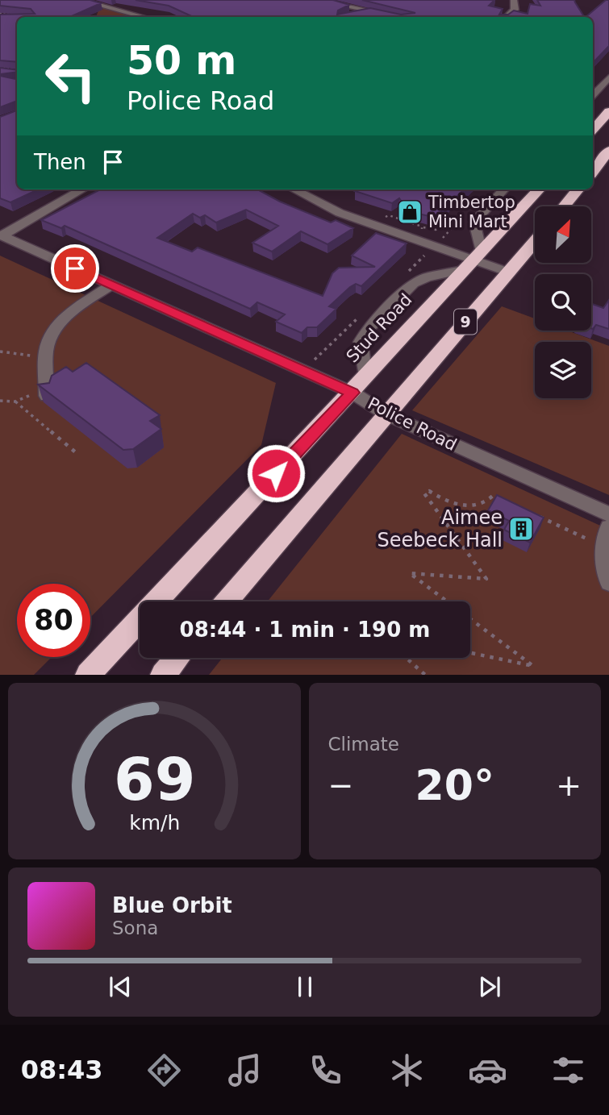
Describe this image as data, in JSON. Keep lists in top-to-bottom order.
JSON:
{
  "streets": {
    "highway": ["9", "Stud Road"],
    "street": ["Police Road"]
  },
  "crossings": [
    ["9", "Police Road"],
    ["Stud Road", "Police Road"]
  ],
  "places": {
    "shop": ["Timbertop Mini Mart"],
    "building": ["Aimee Seebeck Hall"]
  },
  "north": "top right",
  "page": {
    "turn": ["50 m", "Police Road"],
    "then": "Then",
    "limit": "80",
    "trip": "08:44 · 1 min · 190 m",
    "tile": "Climate",
    "heat": ["−", "20°", "+"],
    "song": ["Blue Orbit", "Sona"],
    "tabs": "08:43",
    "gauge": ["69", "km/h"]
  }
}
